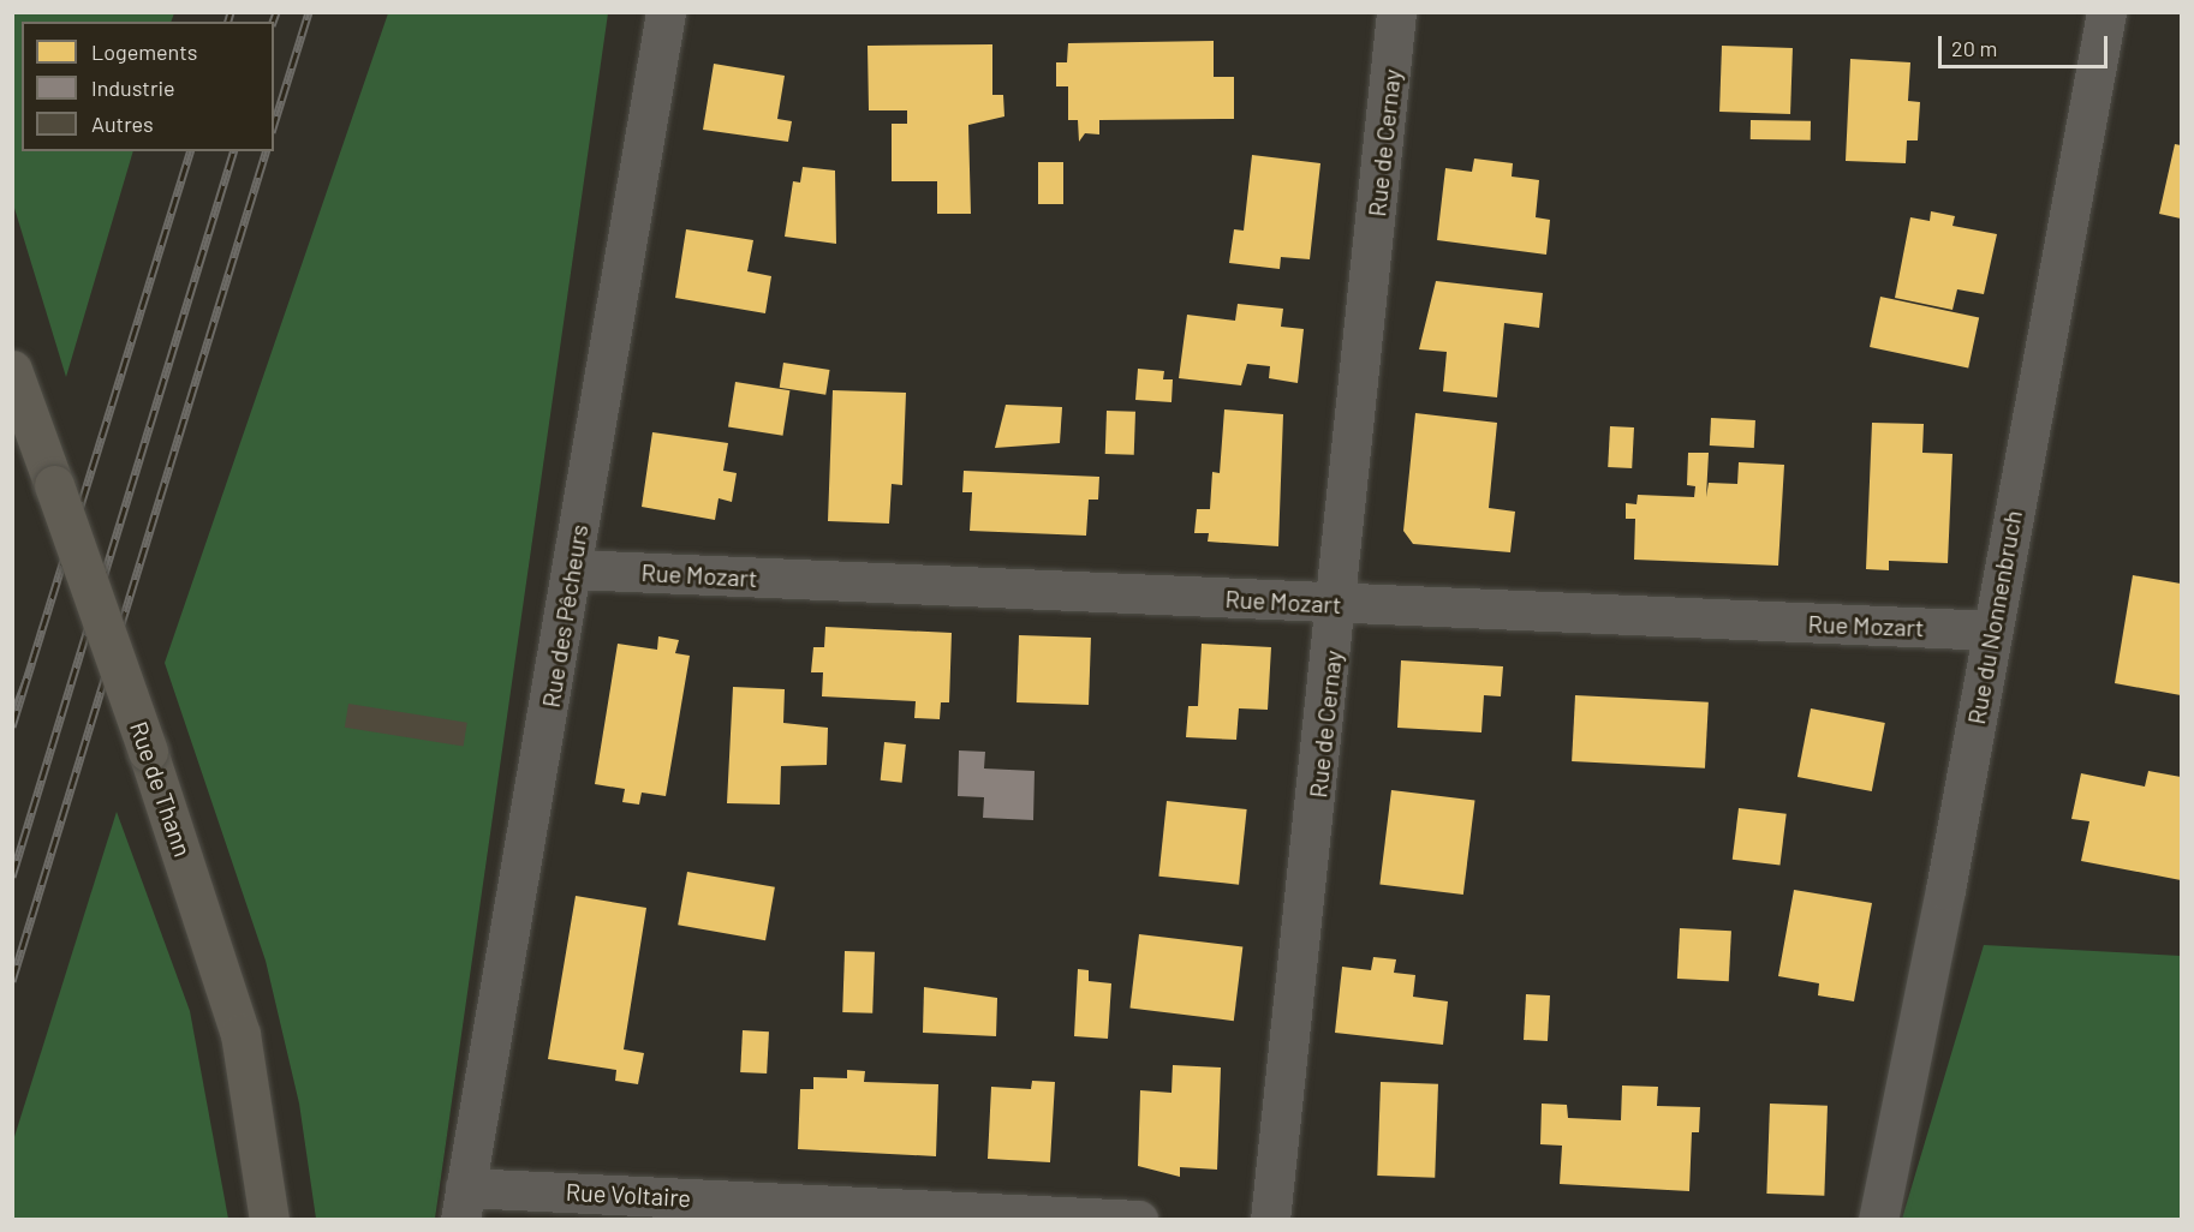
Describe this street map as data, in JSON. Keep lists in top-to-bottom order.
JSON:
{
  "streets": {
    "main road": ["Rue de Thann"],
    "street": [
      "Rue de Cernay",
      "Rue Mozart",
      "Rue des Pêcheurs",
      "Rue du Nonnenbruch",
      "Rue Voltaire"
    ]
  },
  "crossings": [
    ["Rue de Cernay", "Rue Mozart"],
    ["Rue Mozart", "Rue des Pêcheurs"],
    ["Rue Mozart", "Rue du Nonnenbruch"],
    ["Rue des Pêcheurs", "Rue Voltaire"]
  ],
  "legend": ["Logements", "Industrie", "Autres"],
  "scale_bar": "20 m"
}
